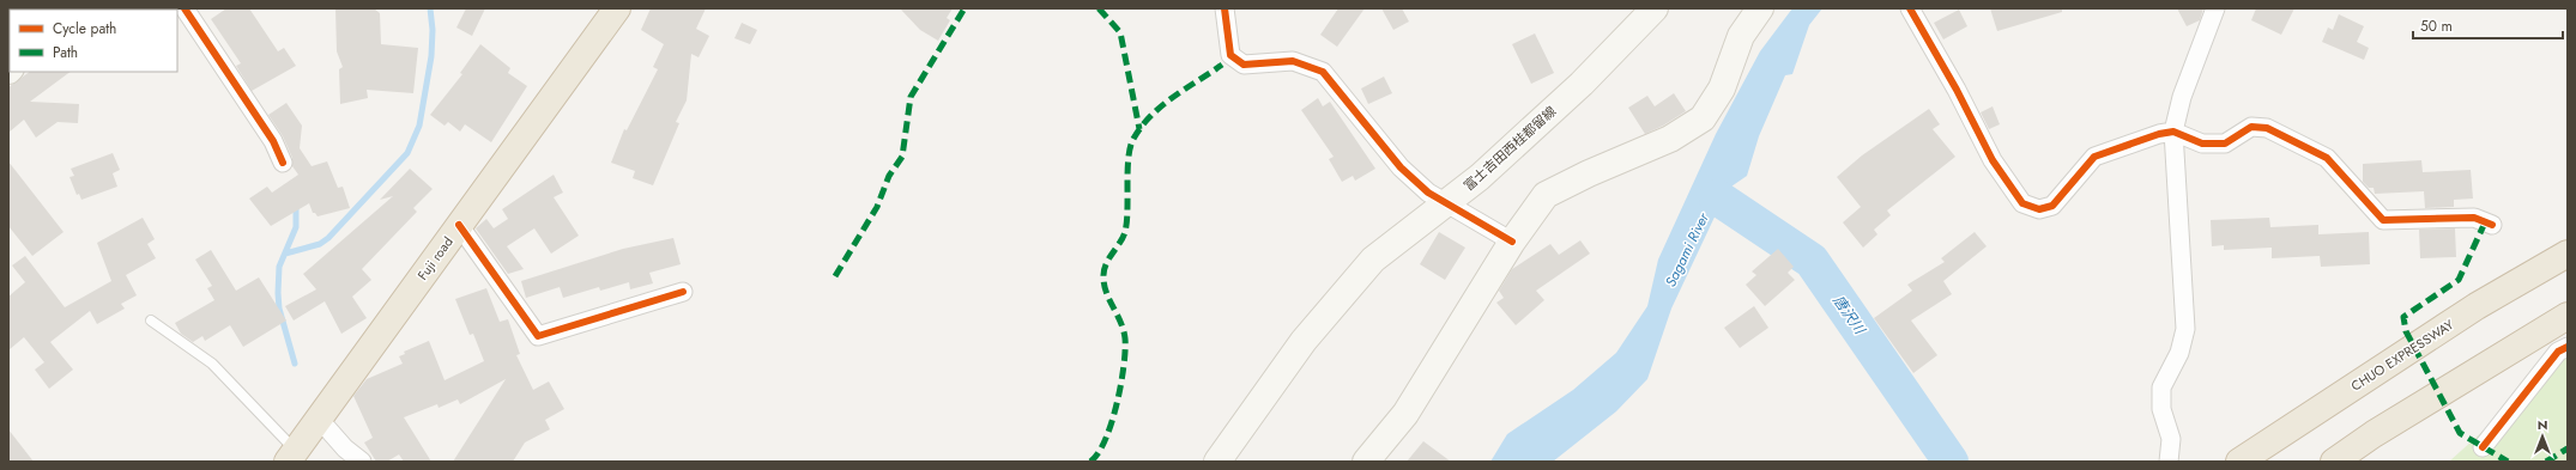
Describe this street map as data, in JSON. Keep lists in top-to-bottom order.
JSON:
{
  "streets": {
    "highway": ["Fuji road", "CHUO EXPRESSWAY"],
    "main road": ["富士吉田西桂都留線"]
  },
  "water": ["Sagami River", "唐沢川"],
  "legend": ["Cycle path", "Path"],
  "scale_bar": "50 m",
  "north": "top"
}
